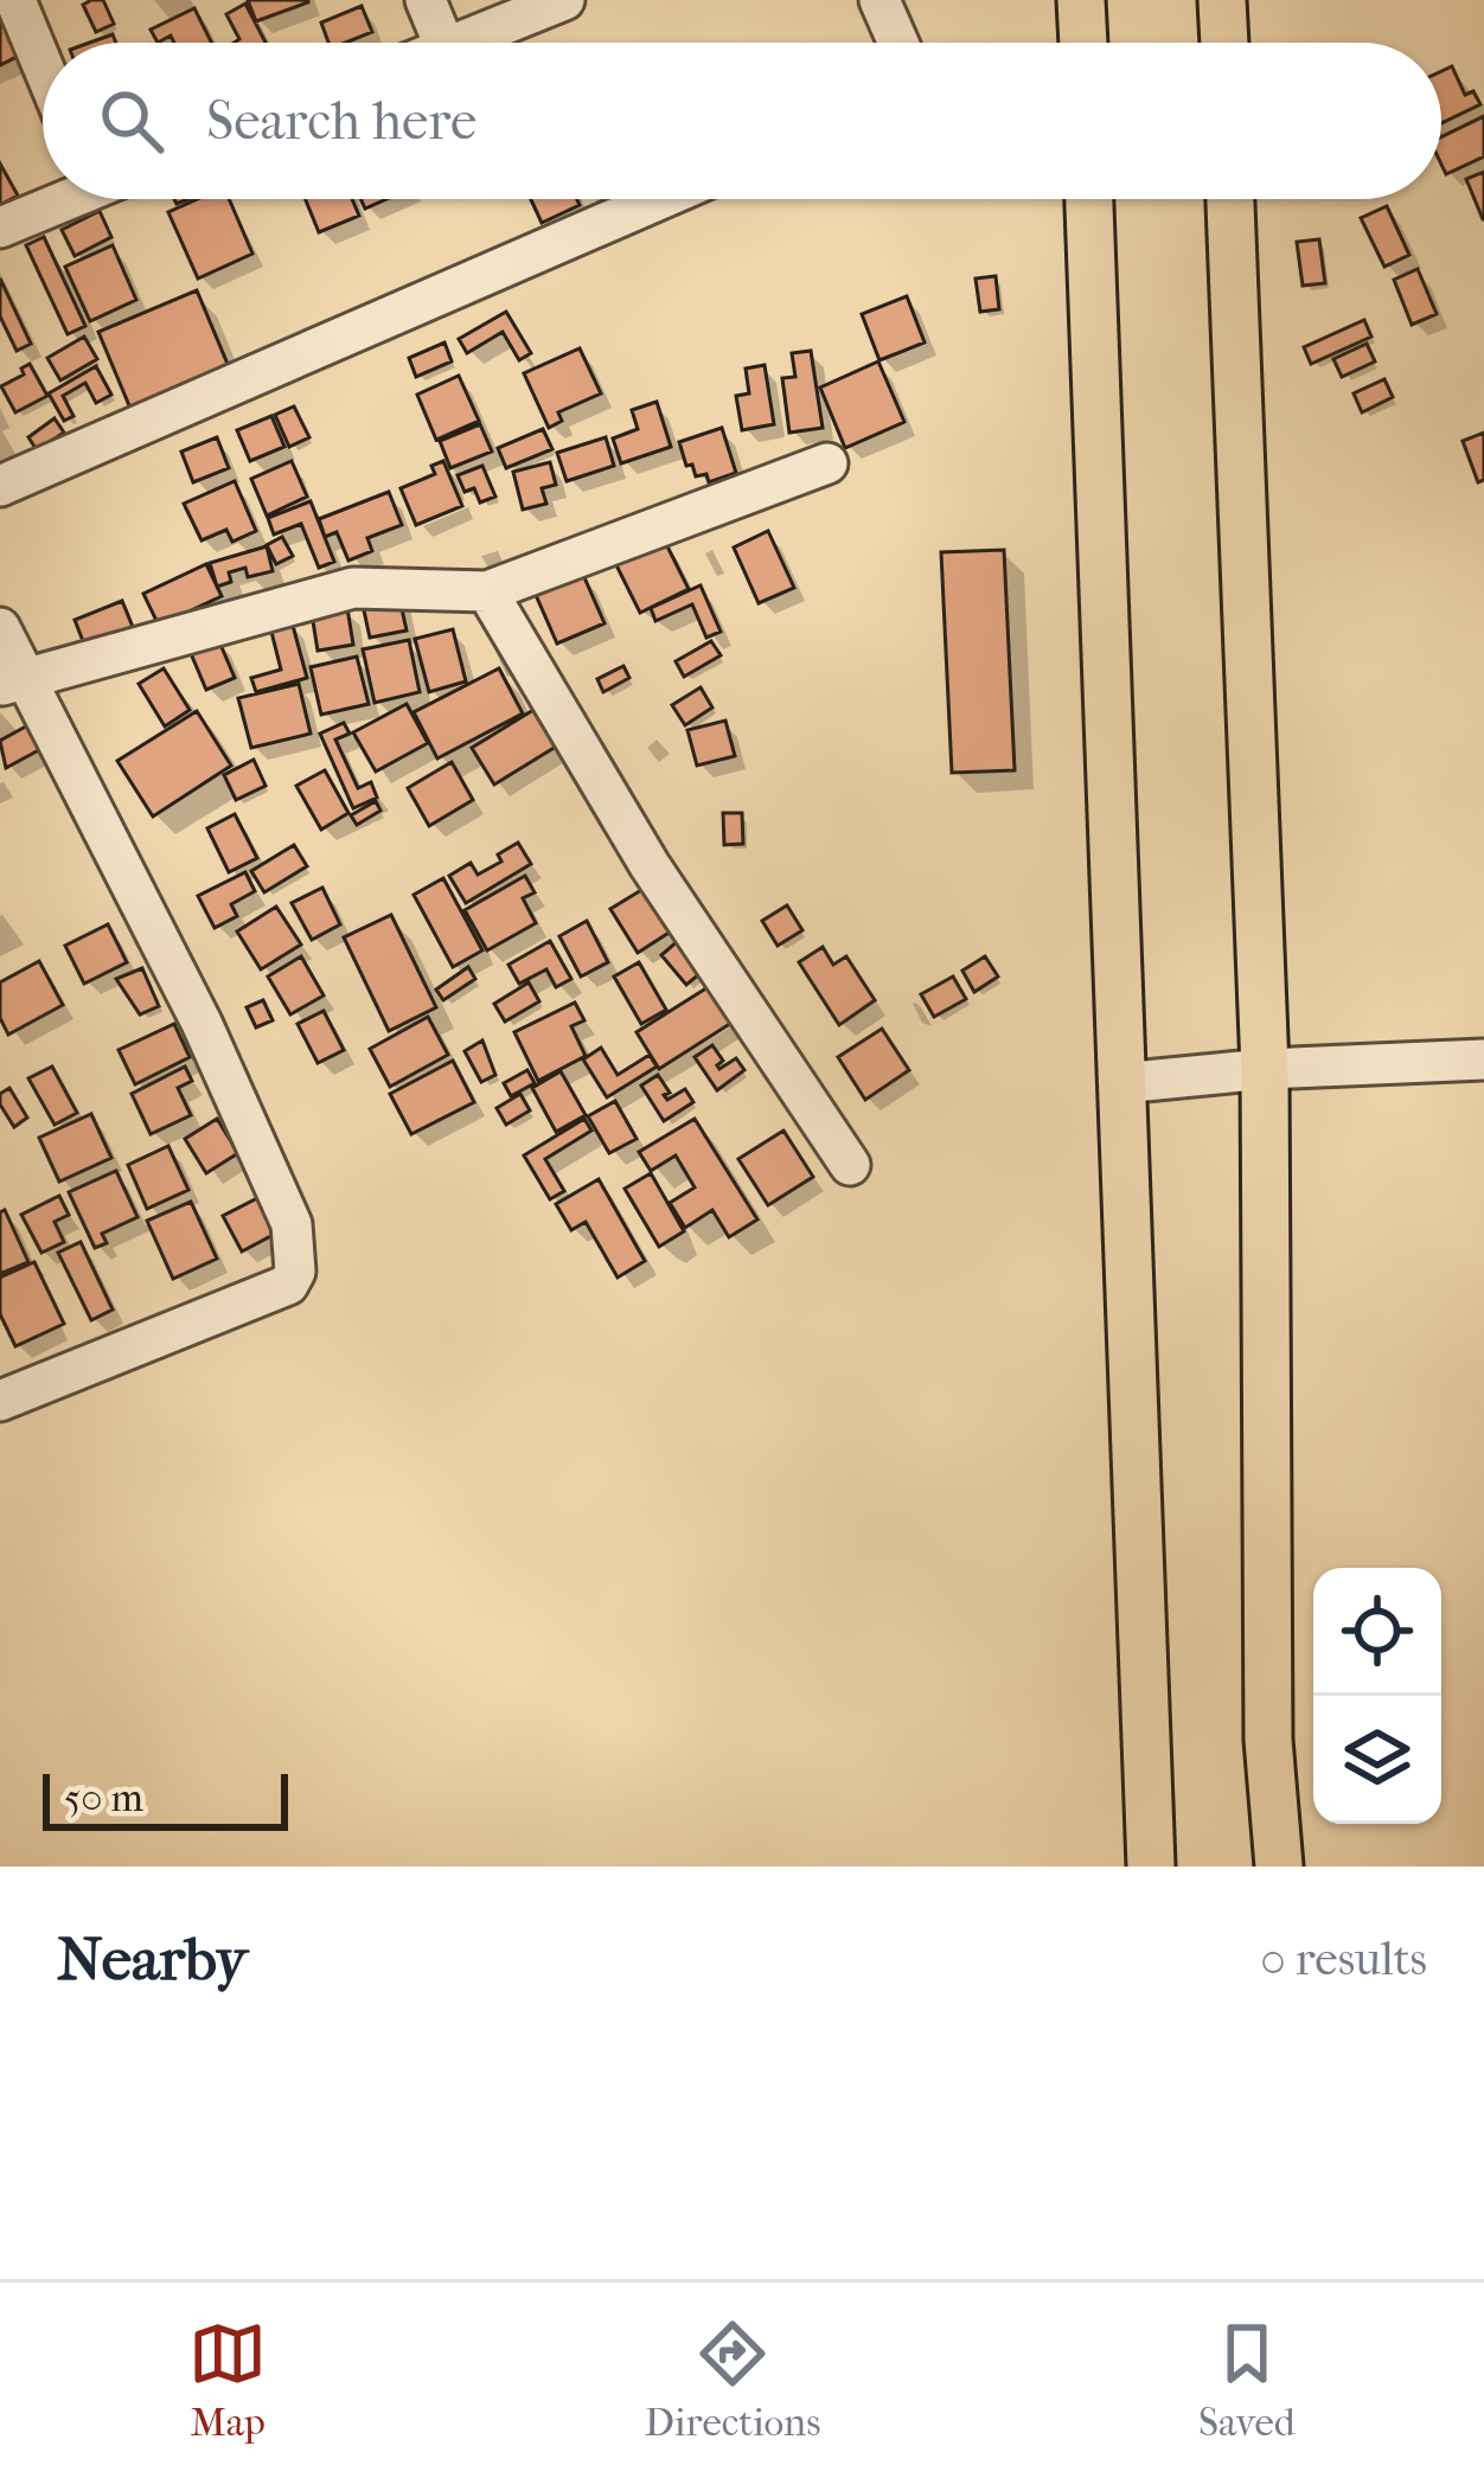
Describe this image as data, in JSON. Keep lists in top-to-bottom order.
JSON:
{
  "scale_bar": "50 m",
  "page": {
    "search": "Search here",
    "scale": "50 m",
    "heading": ["Nearby", "0 results"],
    "nav": ["Map", "Directions", "Saved"]
  }
}
